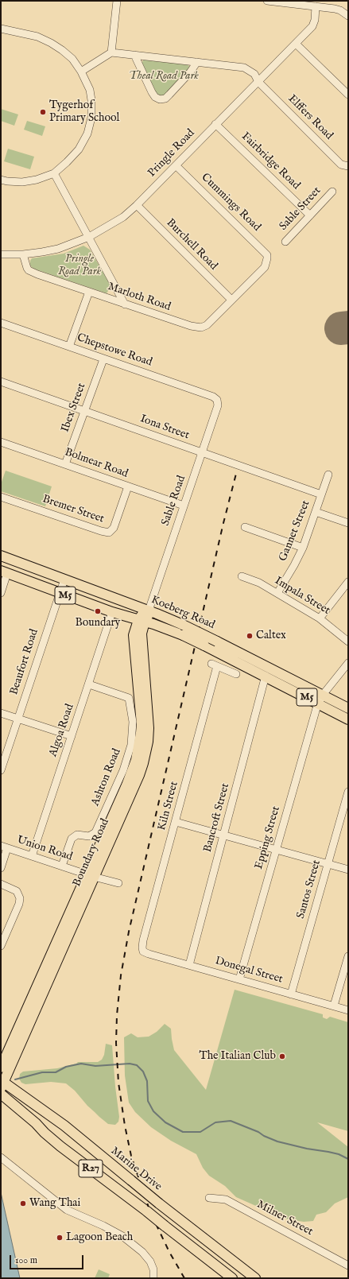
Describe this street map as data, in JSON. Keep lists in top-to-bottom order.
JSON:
{
  "streets": {
    "main road": [
      "M5",
      "Koeberg Road",
      "Boundary Road",
      "R27",
      "Marine Drive"
    ],
    "street": [
      "Elffers Road",
      "Pringle Road",
      "Fairbridge Road",
      "Cummings Road",
      "Sable Street",
      "Burchell Road",
      "Marloth Road",
      "Chepstowe Road",
      "Ibex Street",
      "Iona Street",
      "Bolmear Road",
      "Sable Road",
      "Bremer Street",
      "Gannet Street",
      "Impala Street",
      "Beaufort Road",
      "Algoa Road",
      "Ashton Road",
      "Kiln Street",
      "Bancroft Street",
      "Epping Street",
      "Union Road",
      "Santos Street",
      "Donegal Street",
      "Milner Street"
    ]
  },
  "crossings": [
    ["Elffers Road", "Pringle Road"],
    ["Pringle Road", "Fairbridge Road"],
    ["Pringle Road", "Cummings Road"],
    ["Pringle Road", "Burchell Road"],
    ["Pringle Road", "Marloth Road"],
    ["Fairbridge Road", "Sable Street"],
    ["Cummings Road", "Burchell Road"],
    ["Cummings Road", "Marloth Road"],
    ["Burchell Road", "Marloth Road"],
    ["Chepstowe Road", "Ibex Street"],
    ["Chepstowe Road", "Sable Road"],
    ["Ibex Street", "Iona Street"],
    ["Ibex Street", "Bolmear Road"],
    ["Iona Street", "Sable Road"],
    ["Iona Street", "Gannet Street"],
    ["Bolmear Road", "Sable Road"],
    ["Bolmear Road", "Bremer Street"],
    ["Sable Road", "Koeberg Road"],
    ["Sable Road", "Boundary Road"],
    ["Gannet Street", "Impala Street"],
    ["Koeberg Road", "Beaufort Road"],
    ["Koeberg Road", "Algoa Road"],
    ["Koeberg Road", "Bancroft Street"],
    ["Koeberg Road", "Epping Street"],
    ["Koeberg Road", "Boundary Road"],
    ["Algoa Road", "Ashton Road"],
    ["Algoa Road", "Union Road"],
    ["Ashton Road", "Union Road"],
    ["Kiln Street", "Donegal Street"],
    ["Bancroft Street", "Donegal Street"],
    ["Epping Street", "Donegal Street"],
    ["Union Road", "Boundary Road"],
    ["Boundary Road", "Marine Drive"],
    ["Santos Street", "Donegal Street"]
  ],
  "parks": ["Theal Road Park", "Pringle Road Park"],
  "places": [
    "Tygerhof Primary School",
    "Boundary",
    "Caltex",
    "The Italian Club",
    "Wang Thai",
    "Lagoon Beach"
  ],
  "scale_bar": "100 m"
}
